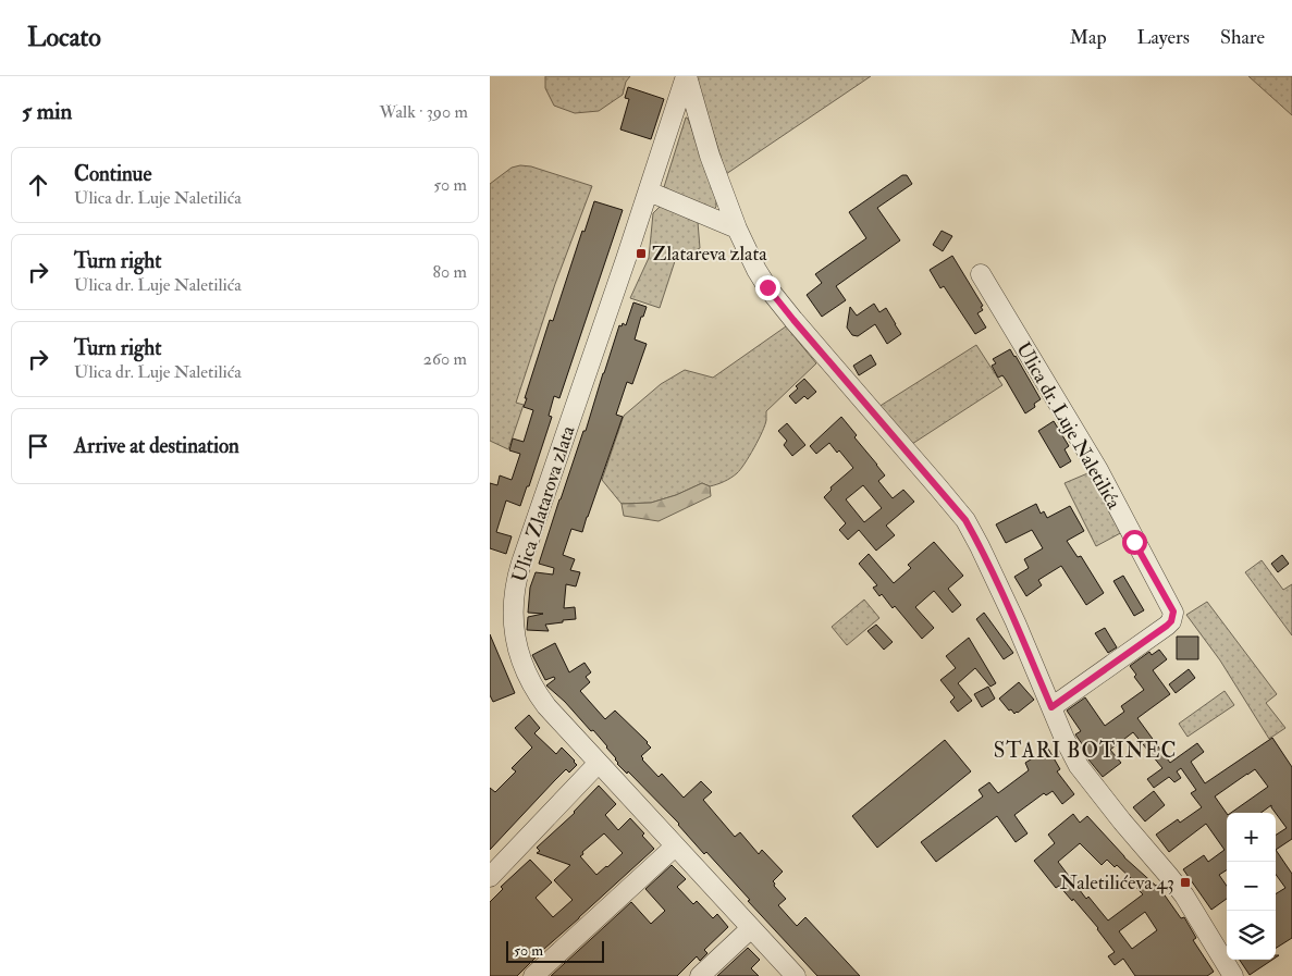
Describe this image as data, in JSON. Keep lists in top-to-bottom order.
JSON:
{
  "streets": {
    "street": ["Ulica dr. Luje Naletilića", "Ulica Zlatarova zlata"]
  },
  "districts": ["STARI BOTINEC"],
  "places": {
    "transit": ["Zlatareva zlata", "Naletilićeva 43"]
  },
  "scale_bar": "50 m",
  "page": {
    "header": "Locato",
    "nav": ["Map", "Layers", "Share"],
    "heading": ["5 min", "Walk · 390 m"],
    "list": [
      ["Continue", "Ulica dr. Luje Naletilića", "50 m"],
      ["Turn right", "Ulica dr. Luje Naletilića", "80 m"],
      ["Turn right", "Ulica dr. Luje Naletilića", "260 m"],
      "Arrive at destination"
    ],
    "map_buttons": ["+", "−"],
    "scale": "50 m"
  }
}
